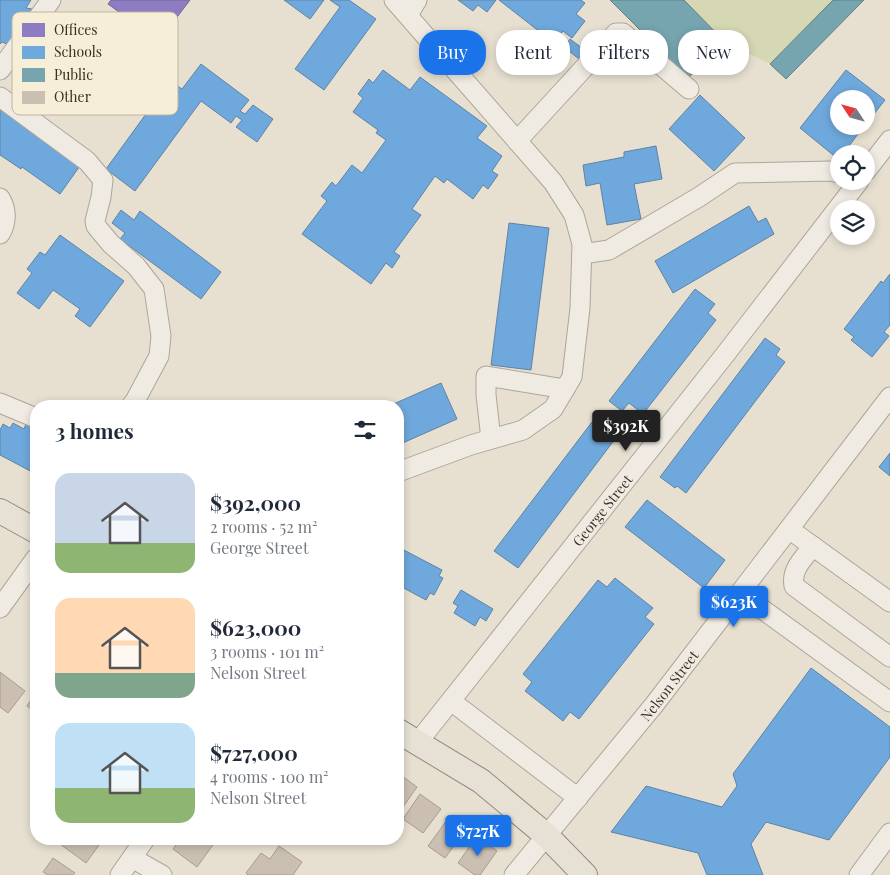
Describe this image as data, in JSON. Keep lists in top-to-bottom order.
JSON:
{
  "streets": {
    "street": ["George Street", "Nelson Street"]
  },
  "legend": [
    "Offices",
    "Schools",
    "Public",
    "Other"
  ],
  "north": "top left",
  "page": {
    "chip": [
      "Buy",
      "Rent",
      "Filters",
      "New"
    ],
    "heading": "3 homes",
    "price": ["$392K", "$623K", "$727K"],
    "list": [
      {
        "name": "$392,000",
        "note": "2 rooms · 52 m² · George Street"
      },
      {
        "name": "$623,000",
        "note": "3 rooms · 101 m² · Nelson Street"
      },
      {
        "name": "$727,000",
        "note": "4 rooms · 100 m² · Nelson Street"
      }
    ]
  }
}
